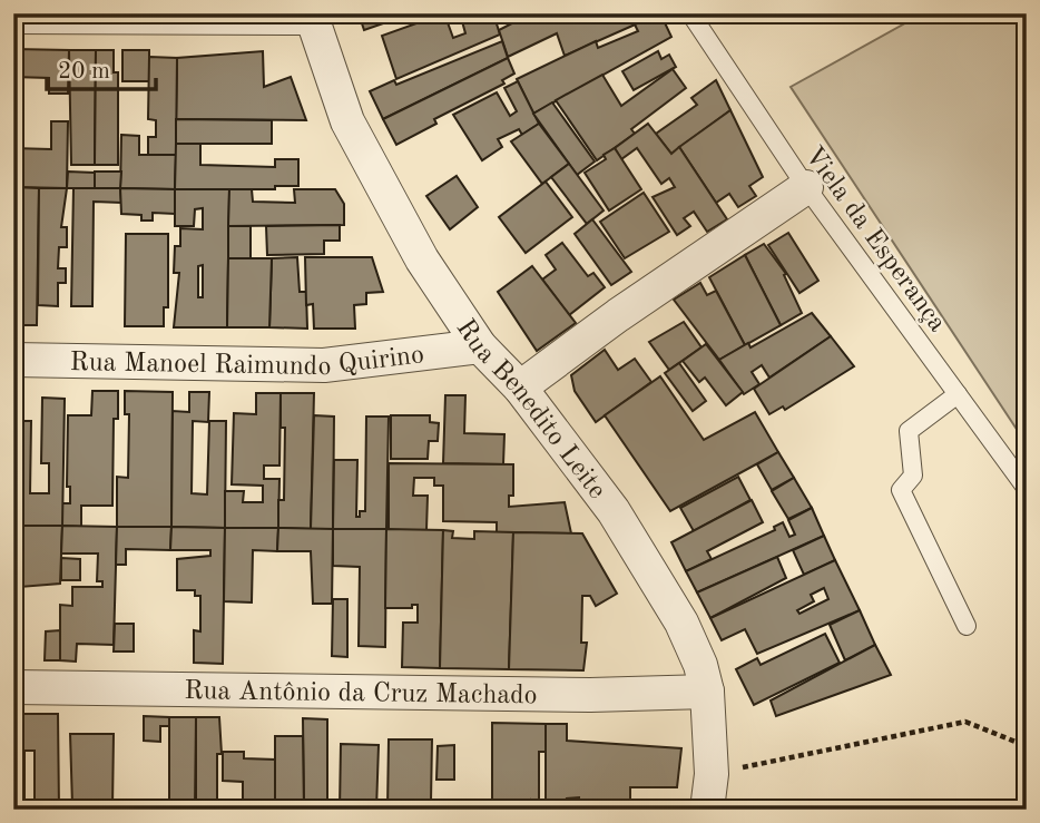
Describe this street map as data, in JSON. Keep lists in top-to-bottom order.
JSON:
{
  "streets": {
    "street": ["Rua Manoel Raimundo Quirino", "Rua Benedito Leite", "Rua Antônio da Cruz Machado"],
    "lane": ["Viela da Esperança"]
  },
  "crossings": [
    ["Rua Manoel Raimundo Quirino", "Rua Benedito Leite"],
    ["Rua Benedito Leite", "Rua Antônio da Cruz Machado"]
  ],
  "scale_bar": "20 m"
}
